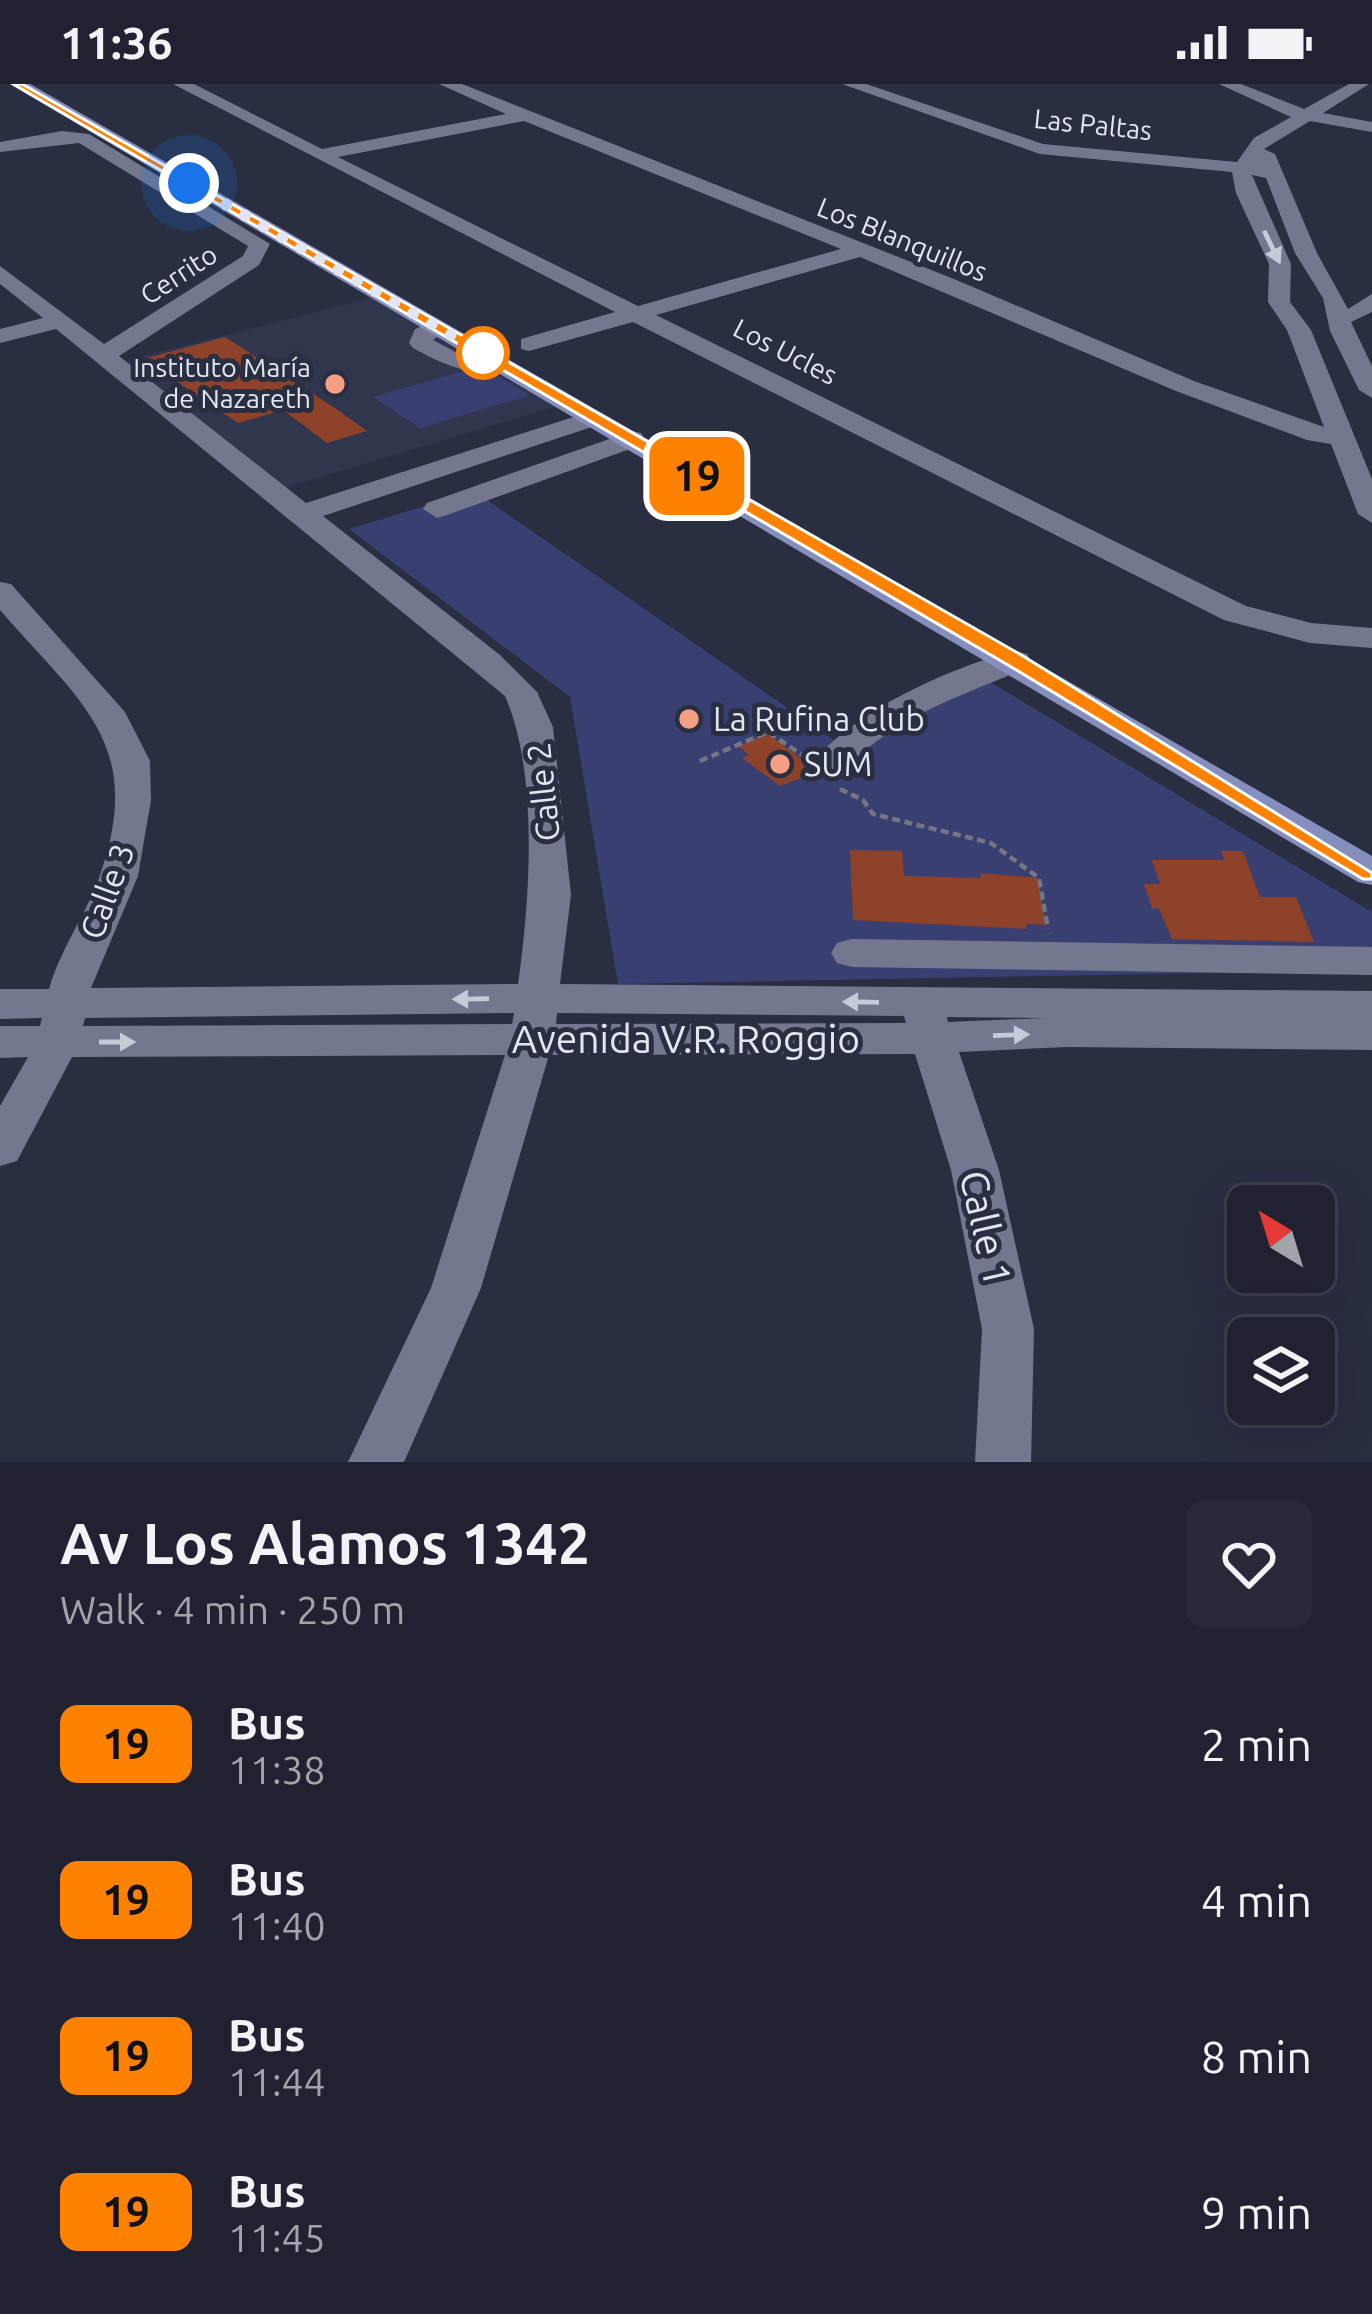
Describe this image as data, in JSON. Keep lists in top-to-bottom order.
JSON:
{
  "streets": {
    "street": [
      "Las Paltas",
      "Los Blanquillos",
      "Cerrito",
      "Los Ucles",
      "Calle 2",
      "Calle 3",
      "Avenida V.R. Roggio",
      "Calle 1"
    ]
  },
  "crossings": [
    ["Cerrito", "Calle 2"],
    ["Calle 2", "Avenida V.R. Roggio"],
    ["Calle 3", "Avenida V.R. Roggio"],
    ["Avenida V.R. Roggio", "Calle 1"]
  ],
  "places": ["Instituto María de Nazareth", "La Rufina Club", "SUM"],
  "lines": ["bus line 19"],
  "north": "top left",
  "page": {
    "status": "11:36",
    "on_map": "19",
    "heading": ["Av Los Alamos 1342", "Walk · 4 min · 250 m"],
    "list": [
      {
        "mark": "19",
        "name": "Bus",
        "note": "11:38",
        "value": "2 min"
      },
      {
        "mark": "19",
        "name": "Bus",
        "note": "11:40",
        "value": "4 min"
      },
      {
        "mark": "19",
        "name": "Bus",
        "note": "11:44",
        "value": "8 min"
      },
      {
        "mark": "19",
        "name": "Bus",
        "note": "11:45",
        "value": "9 min"
      }
    ]
  }
}
